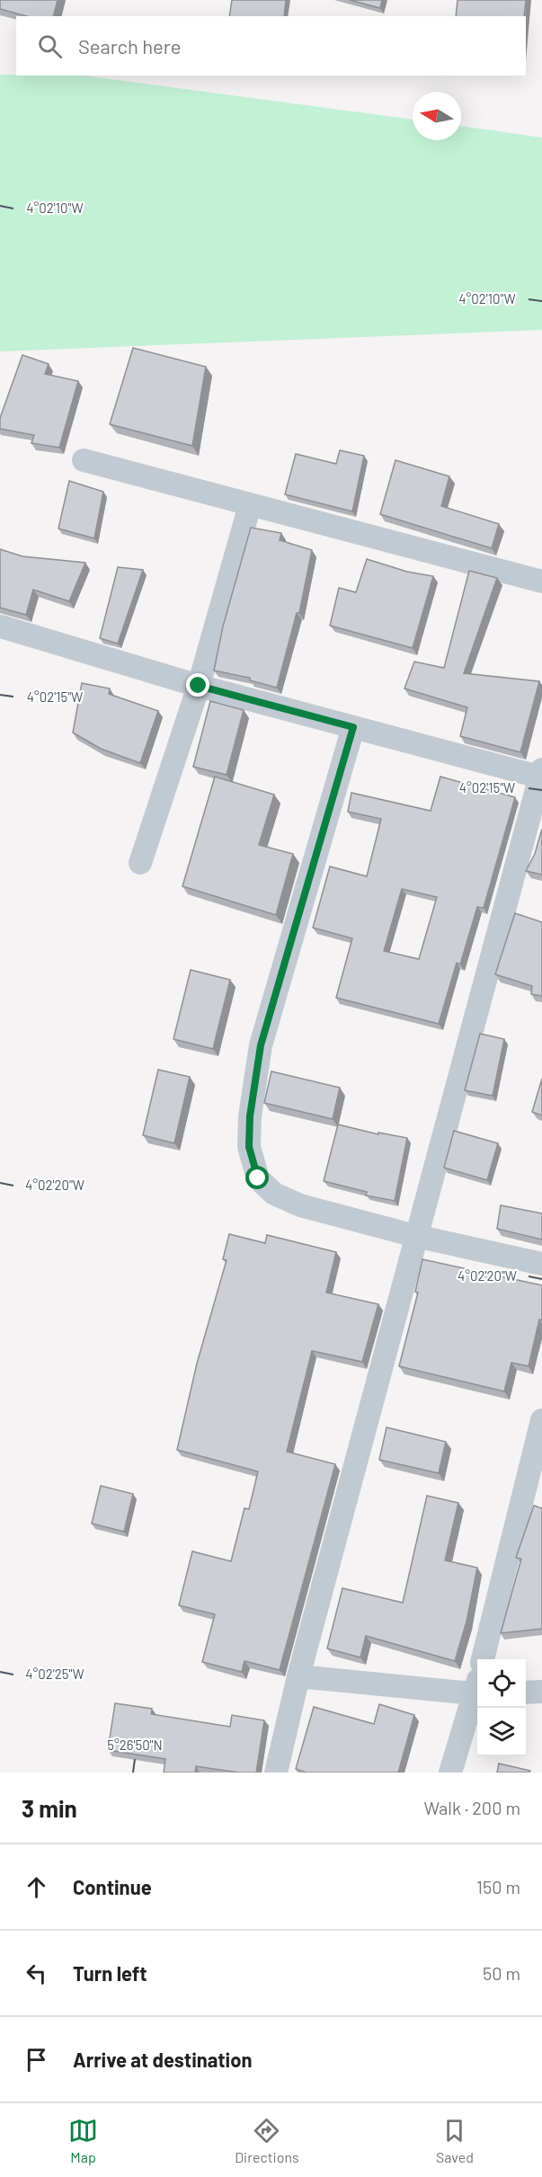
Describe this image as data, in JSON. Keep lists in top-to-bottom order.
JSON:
{
  "north": "left",
  "page": {
    "search": "Search here",
    "heading": ["3 min", "Walk · 200 m"],
    "list": [
      ["Continue", "150 m"],
      ["Turn left", "50 m"],
      "Arrive at destination"
    ],
    "nav": ["Map", "Directions", "Saved"]
  },
  "coordinates": [
    "4°02'10\"W",
    "4°02'15\"W",
    "4°02'20\"W",
    "4°02'25\"W",
    "5°26'50\"N"
  ]
}
